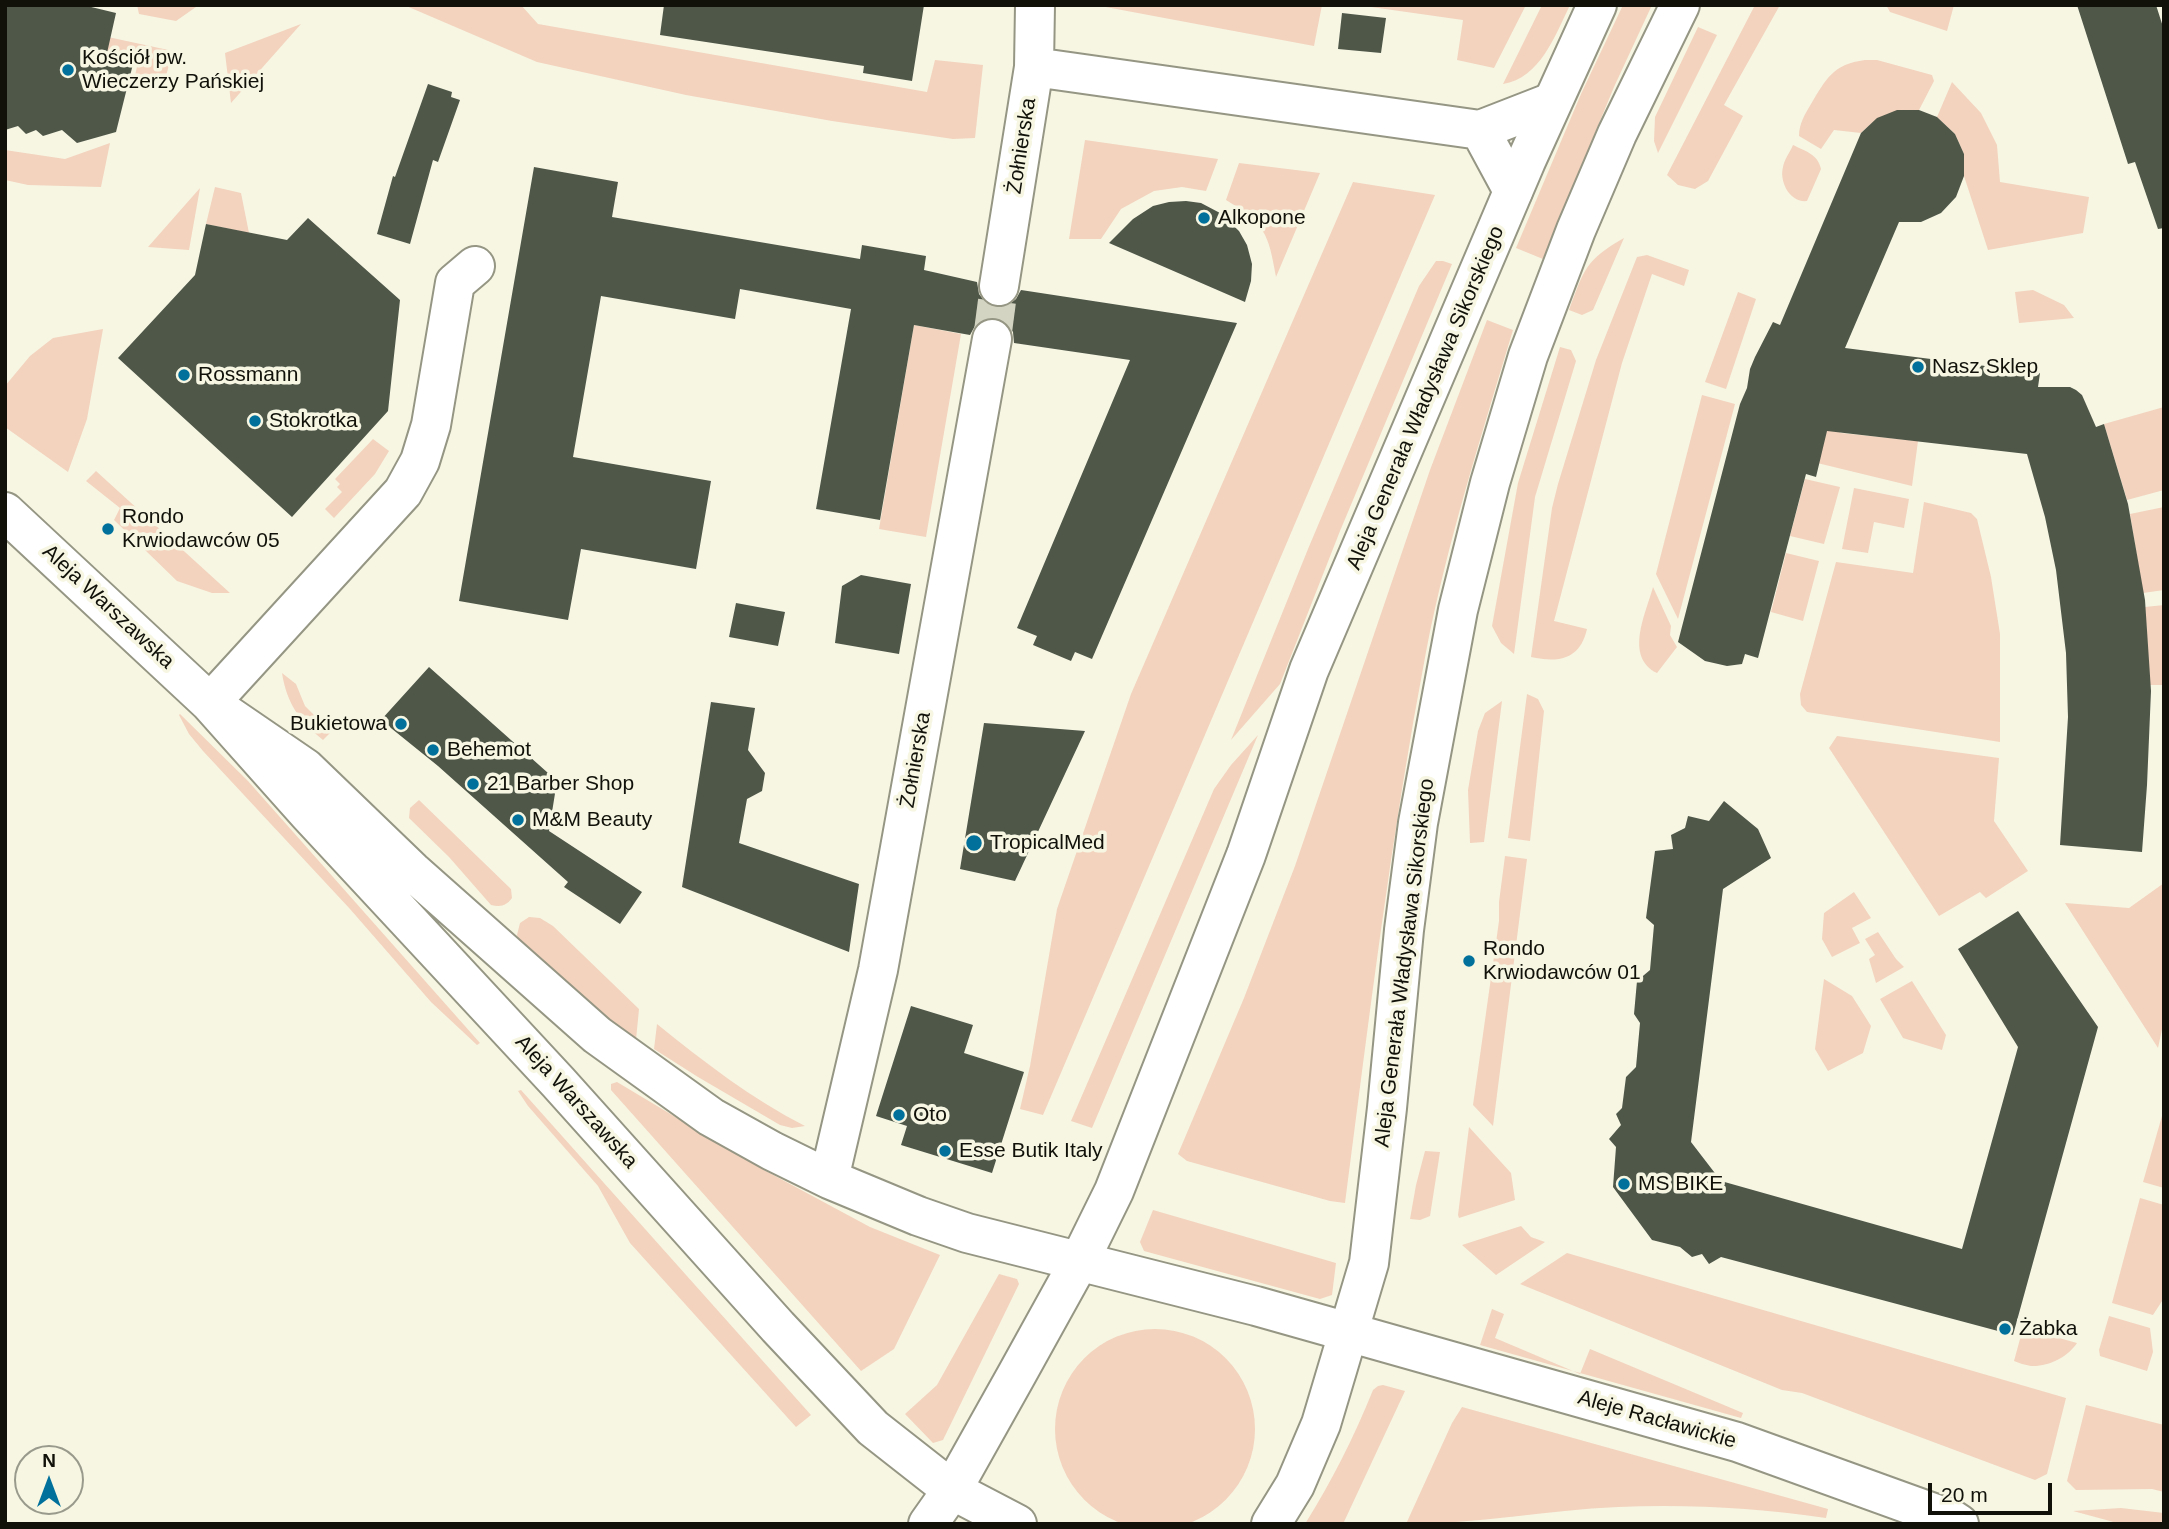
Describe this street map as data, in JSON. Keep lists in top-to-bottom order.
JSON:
{
  "streets": {
    "street": [
      "Żołnierska",
      "Aleja Generała Władysława Sikorskiego",
      "Aleja Warszawska",
      "Aleje Racławickie"
    ]
  },
  "crossings": [
    ["Żołnierska", "Aleja Warszawska"],
    ["Aleja Generała Władysława Sikorskiego", "Aleja Warszawska"],
    ["Aleja Generała Władysława Sikorskiego", "Aleje Racławickie"],
    ["Aleja Warszawska", "Aleje Racławickie"]
  ],
  "places": [
    "Kościół pw. Wieczerzy Pańskiej",
    "Alkopone",
    "Nasz Sklep",
    "Rossmann",
    "Stokrotka",
    "Rondo Krwiodawców 05",
    "Bukietowa",
    "Behemot",
    "21 Barber Shop",
    "M&M Beauty",
    "TropicalMed",
    "Rondo Krwiodawców 01",
    "Oto",
    "Esse Butik Italy",
    "MS BIKE",
    "Żabka"
  ],
  "scale_bar": "20 m",
  "north": "top"
}
